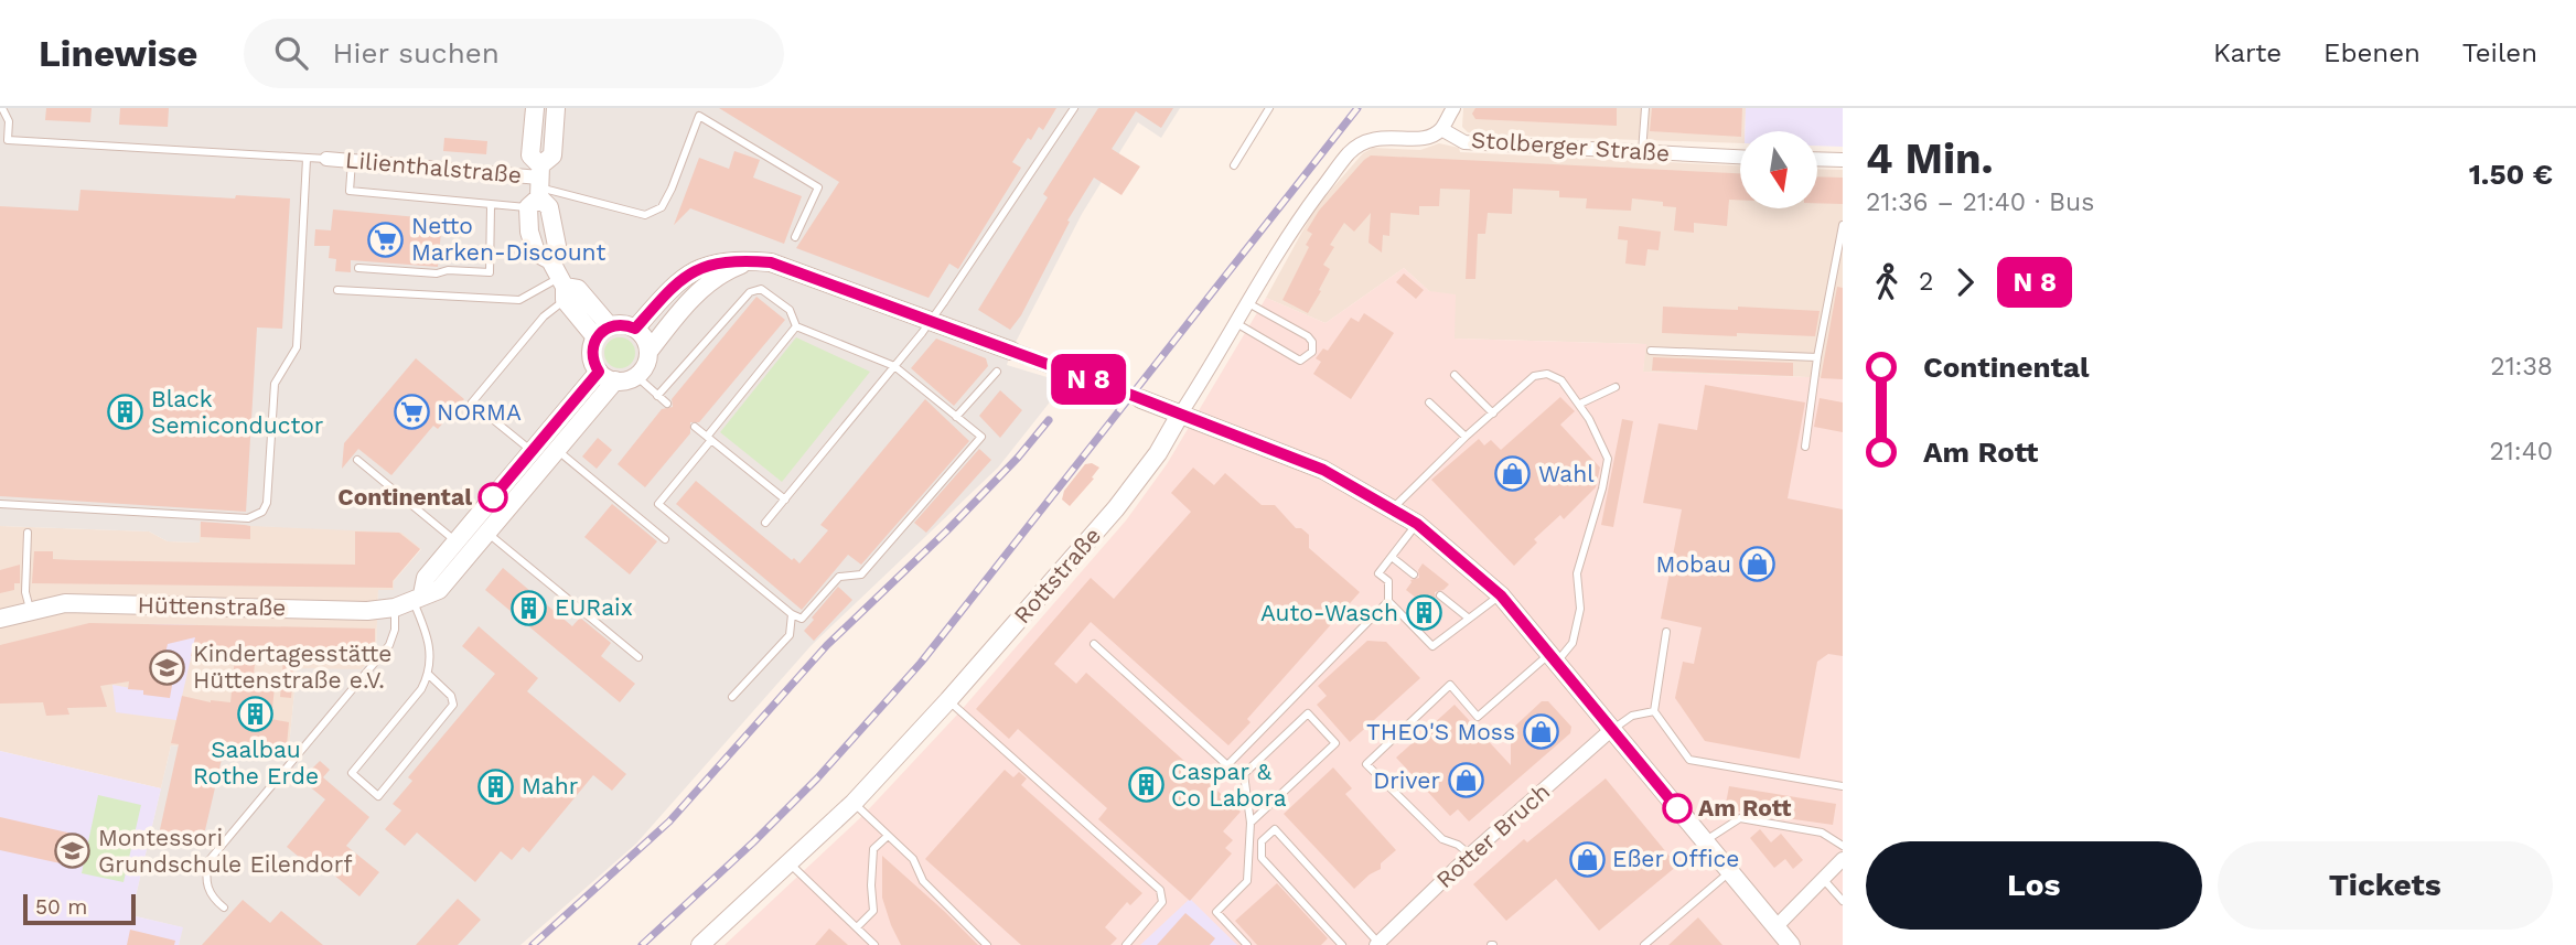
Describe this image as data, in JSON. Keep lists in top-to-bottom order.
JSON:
{
  "streets": {
    "street": [
      "Stolberger Straße",
      "Lilienthalstraße",
      "Rottstraße",
      "Hüttenstraße",
      "Rotter Bruch"
    ]
  },
  "crossings": [
    ["Stolberger Straße", "Rottstraße"]
  ],
  "places": {
    "supermarket": ["Netto Marken-Discount", "NORMA"],
    "building": [
      "Black Semiconductor",
      "EURaix",
      "Auto-Wasch",
      "Saalbau Rothe Erde",
      "Caspar & Co Labora",
      "Mahr"
    ],
    "shop": [
      "Wahl",
      "Mobau",
      "THEO'S Moss",
      "Driver",
      "Eßer Office"
    ],
    "other": ["Continental", "Am Rott"],
    "school or university": ["Kindertagesstätte Hüttenstraße e.V.", "Montessori Grundschule Eilendorf"]
  },
  "scale_bar": "50 m",
  "north": "bottom",
  "page": {
    "header": "Linewise",
    "search": "Hier suchen",
    "nav": ["Karte", "Ebenen", "Teilen"],
    "on_map": "N 8",
    "heading": ["4 Min.", "21:36 – 21:40 · Bus", "1.50 €"],
    "legs": ["2", "N 8"],
    "list": [
      {
        "name": "Continental",
        "value": "21:38"
      },
      {
        "name": "Am Rott",
        "value": "21:40"
      }
    ],
    "buttons": ["Los", "Tickets"],
    "scale": "50 m"
  }
}
